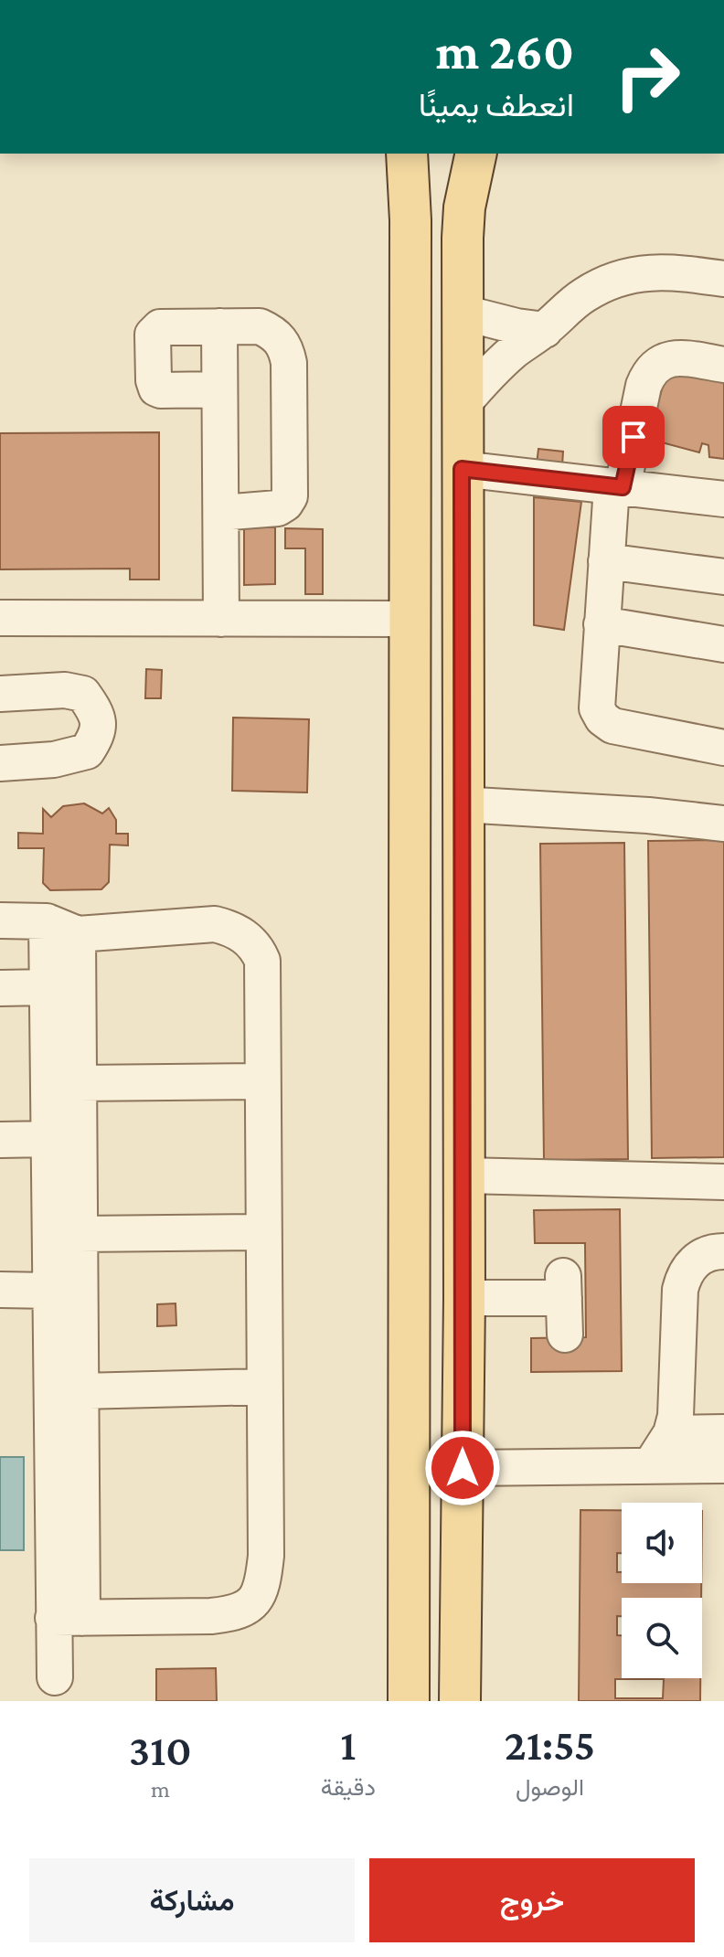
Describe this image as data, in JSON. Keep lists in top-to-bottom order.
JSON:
{
  "page": {
    "turn": ["260 m", "انعطف يمينًا"],
    "eta": [
      "21:55",
      "الوصول",
      "1",
      "دقيقة",
      "310",
      "m"
    ],
    "buttons": ["خروج", "مشاركة"]
  }
}
